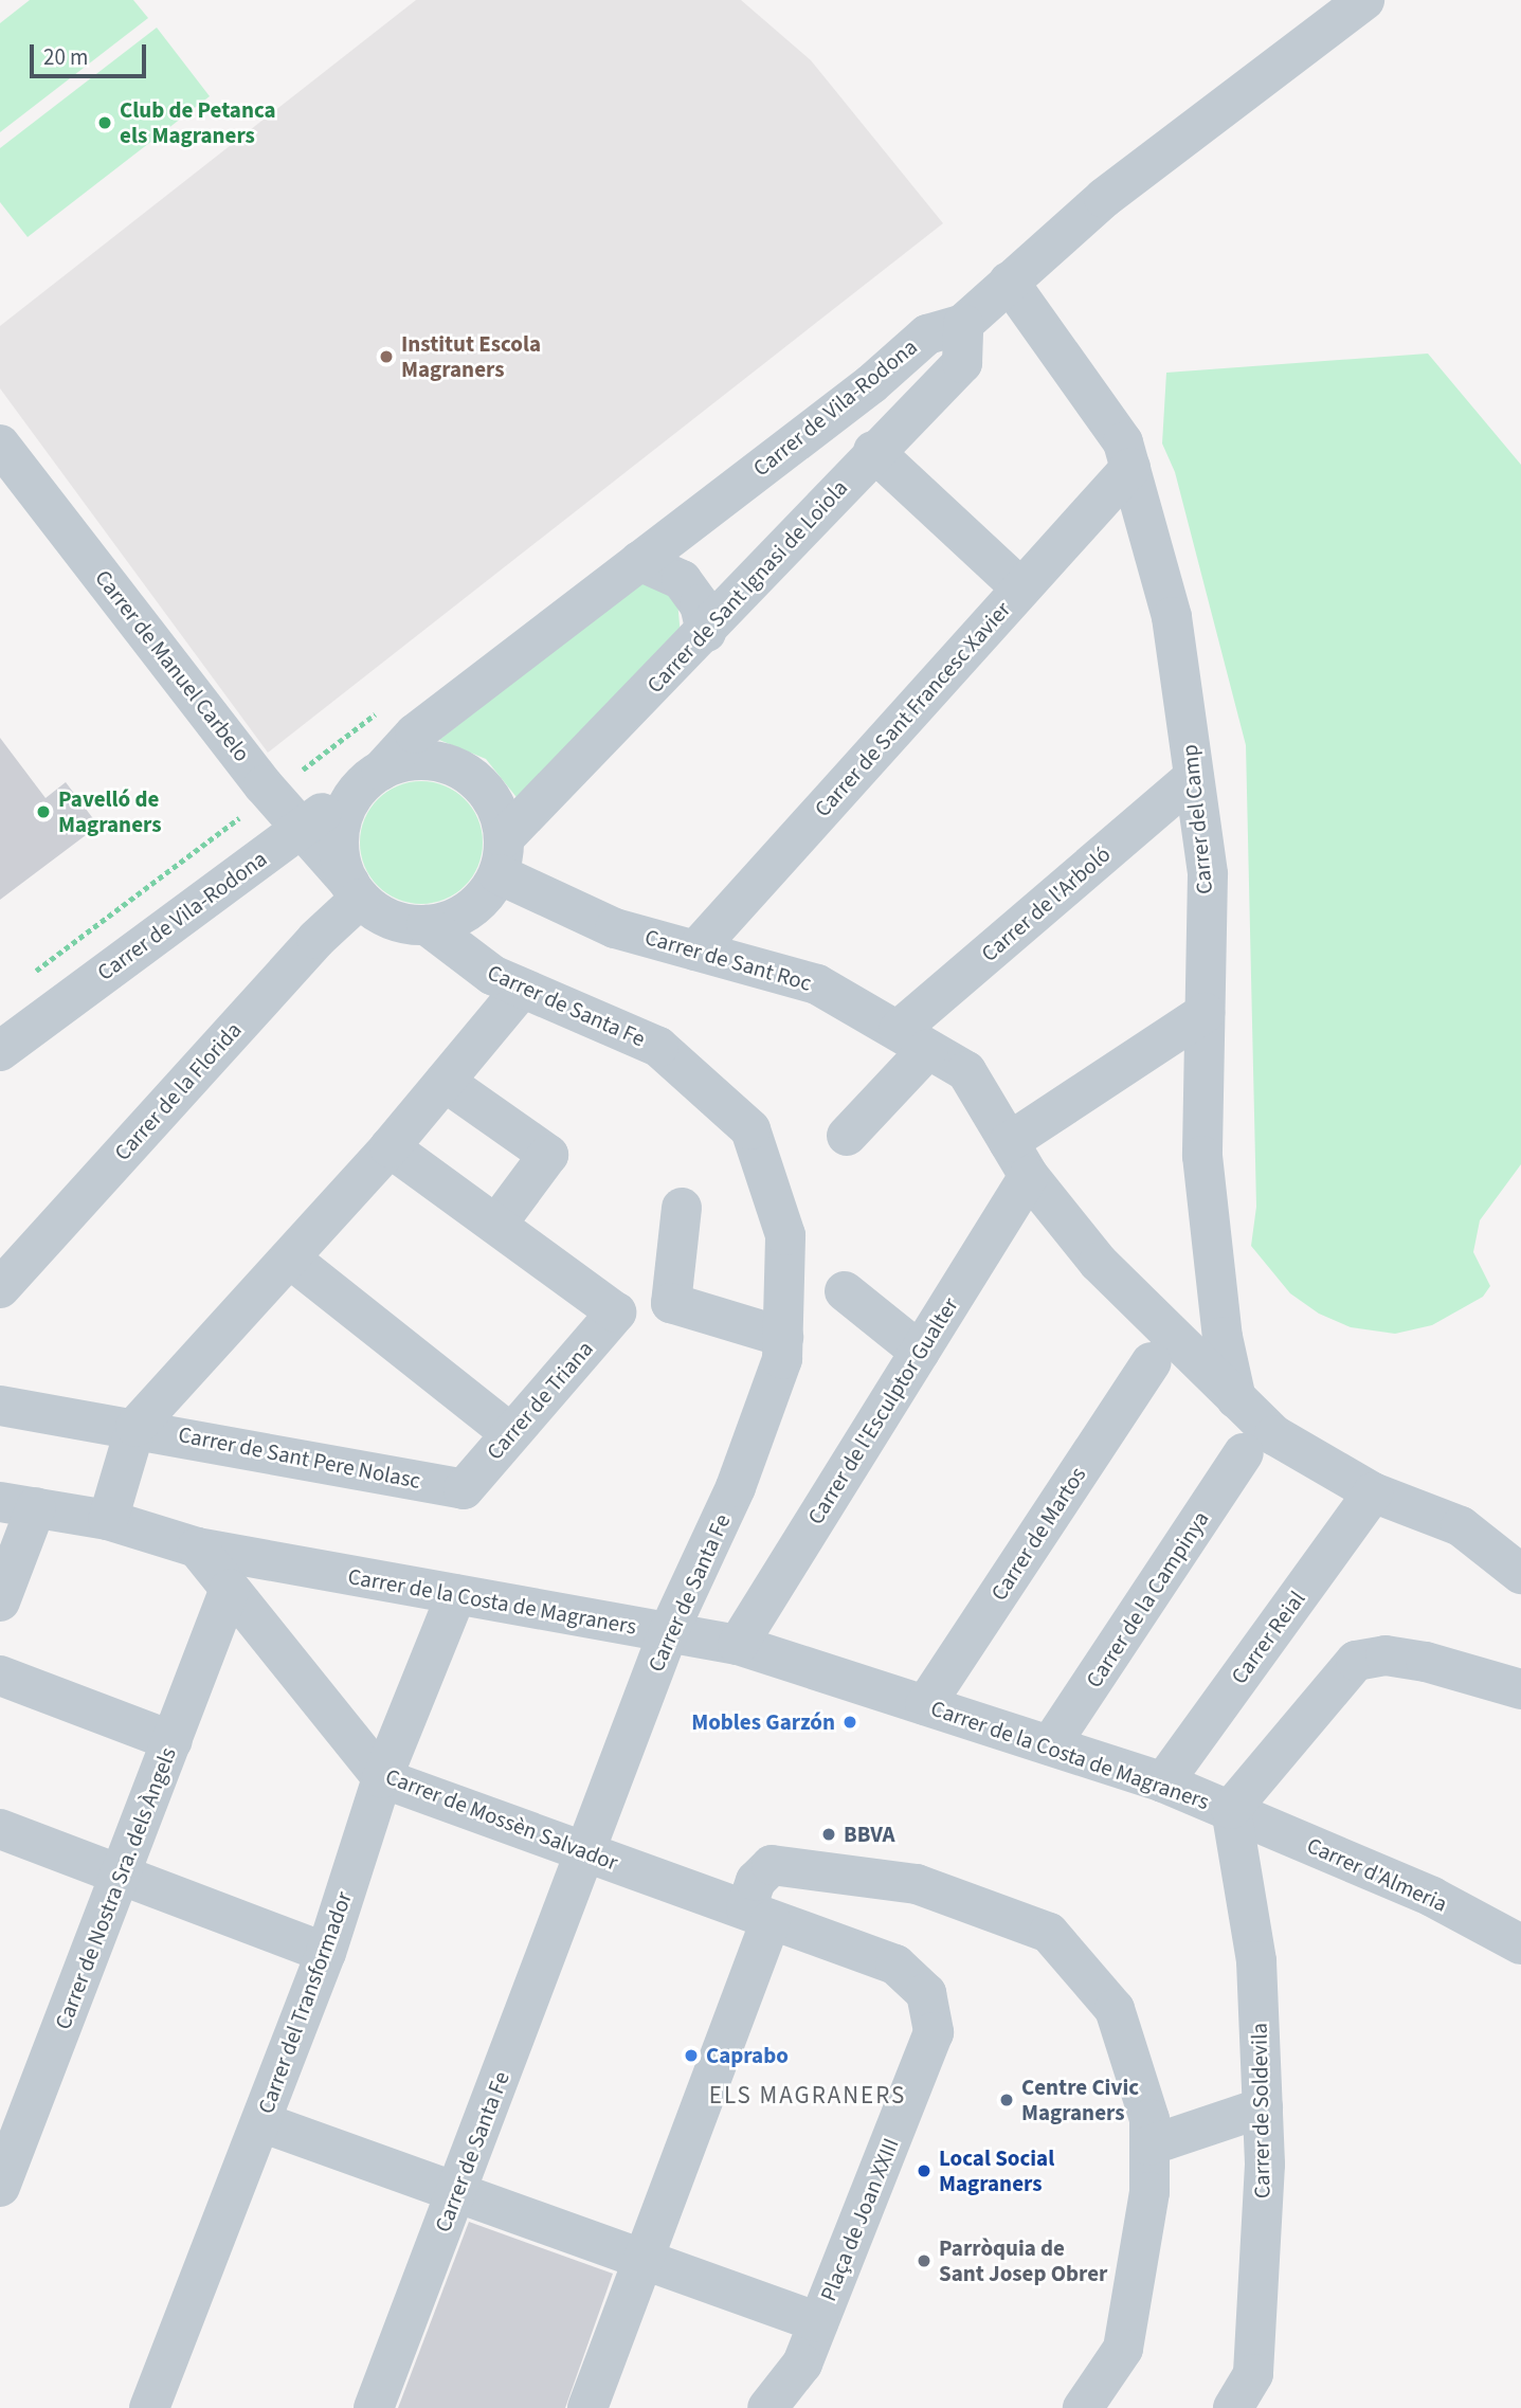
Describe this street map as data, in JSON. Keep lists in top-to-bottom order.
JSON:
{
  "streets": {
    "street": [
      "Carrer de Vila-Rodona",
      "Carrer de Sant Ignasi de Loiola",
      "Carrer de Manuel Carbelo",
      "Carrer de Sant Francesc Xavier",
      "Carrer del Camp",
      "Carrer de l'Arboló",
      "Carrer de Sant Roc",
      "Carrer de Santa Fe",
      "Carrer de la Florida",
      "Carrer de Triana",
      "Carrer de l'Esculptor Gualter",
      "Carrer de Sant Pere Nolasc",
      "Carrer de Martos",
      "Carrer de la Campinya",
      "Carrer de la Costa de Magraners",
      "Carrer Reial",
      "Carrer de Mossèn Salvador",
      "Carrer d'Almeria",
      "Carrer de Nostra Sra. dels Àngels",
      "Carrer del Transformador",
      "Carrer de Soldevila",
      "Plaça de Joan XXIII"
    ]
  },
  "crossings": [
    ["Carrer de Vila-Rodona", "Carrer de Sant Ignasi de Loiola"],
    ["Carrer de Vila-Rodona", "Carrer de Manuel Carbelo"],
    ["Carrer de Vila-Rodona", "Carrer del Camp"],
    ["Carrer de Vila-Rodona", "Carrer de Sant Roc"],
    ["Carrer de Vila-Rodona", "Carrer de Santa Fe"],
    ["Carrer de Vila-Rodona", "Carrer de la Florida"],
    ["Carrer de Sant Ignasi de Loiola", "Carrer de Manuel Carbelo"],
    ["Carrer de Sant Ignasi de Loiola", "Carrer de Sant Roc"],
    ["Carrer de Sant Ignasi de Loiola", "Carrer de Santa Fe"],
    ["Carrer de Sant Ignasi de Loiola", "Carrer de la Florida"],
    ["Carrer de Manuel Carbelo", "Carrer de Sant Roc"],
    ["Carrer de Manuel Carbelo", "Carrer de Santa Fe"],
    ["Carrer de Manuel Carbelo", "Carrer de la Florida"],
    ["Carrer de Sant Francesc Xavier", "Carrer del Camp"],
    ["Carrer de Sant Francesc Xavier", "Carrer de Sant Roc"],
    ["Carrer del Camp", "Carrer de l'Arboló"],
    ["Carrer del Camp", "Carrer de Sant Roc"],
    ["Carrer de l'Arboló", "Carrer de Sant Roc"],
    ["Carrer de Sant Roc", "Carrer de Santa Fe"],
    ["Carrer de Sant Roc", "Carrer de la Florida"],
    ["Carrer de Sant Roc", "Carrer de l'Esculptor Gualter"],
    ["Carrer de Sant Roc", "Carrer Reial"],
    ["Carrer de Santa Fe", "Carrer de la Florida"],
    ["Carrer de Santa Fe", "Carrer de la Costa de Magraners"],
    ["Carrer de Santa Fe", "Carrer de Mossèn Salvador"],
    ["Carrer de Santa Fe", "Plaça de Joan XXIII"],
    ["Carrer de Triana", "Carrer de Sant Pere Nolasc"],
    ["Carrer de l'Esculptor Gualter", "Carrer de la Costa de Magraners"],
    ["Carrer de Martos", "Carrer de la Costa de Magraners"],
    ["Carrer de la Campinya", "Carrer de la Costa de Magraners"],
    ["Carrer de la Costa de Magraners", "Carrer Reial"],
    ["Carrer de la Costa de Magraners", "Carrer de Mossèn Salvador"],
    ["Carrer de la Costa de Magraners", "Carrer d'Almeria"],
    ["Carrer de la Costa de Magraners", "Carrer del Transformador"],
    ["Carrer de la Costa de Magraners", "Carrer de Soldevila"],
    ["Carrer de Mossèn Salvador", "Carrer de Nostra Sra. dels Àngels"],
    ["Carrer de Mossèn Salvador", "Carrer del Transformador"],
    ["Carrer de Mossèn Salvador", "Plaça de Joan XXIII"],
    ["Carrer d'Almeria", "Carrer de Soldevila"],
    ["Carrer del Transformador", "Plaça de Joan XXIII"]
  ],
  "districts": ["ELS MAGRANERS"],
  "places": [
    "Club de Petanca els Magraners",
    "Institut Escola Magraners",
    "Pavelló de Magraners",
    "Mobles Garzón",
    "BBVA",
    "Caprabo",
    "Centre Civic Magraners",
    "Local Social Magraners",
    "Parròquia de Sant Josep Obrer"
  ],
  "scale_bar": "20 m"
}
